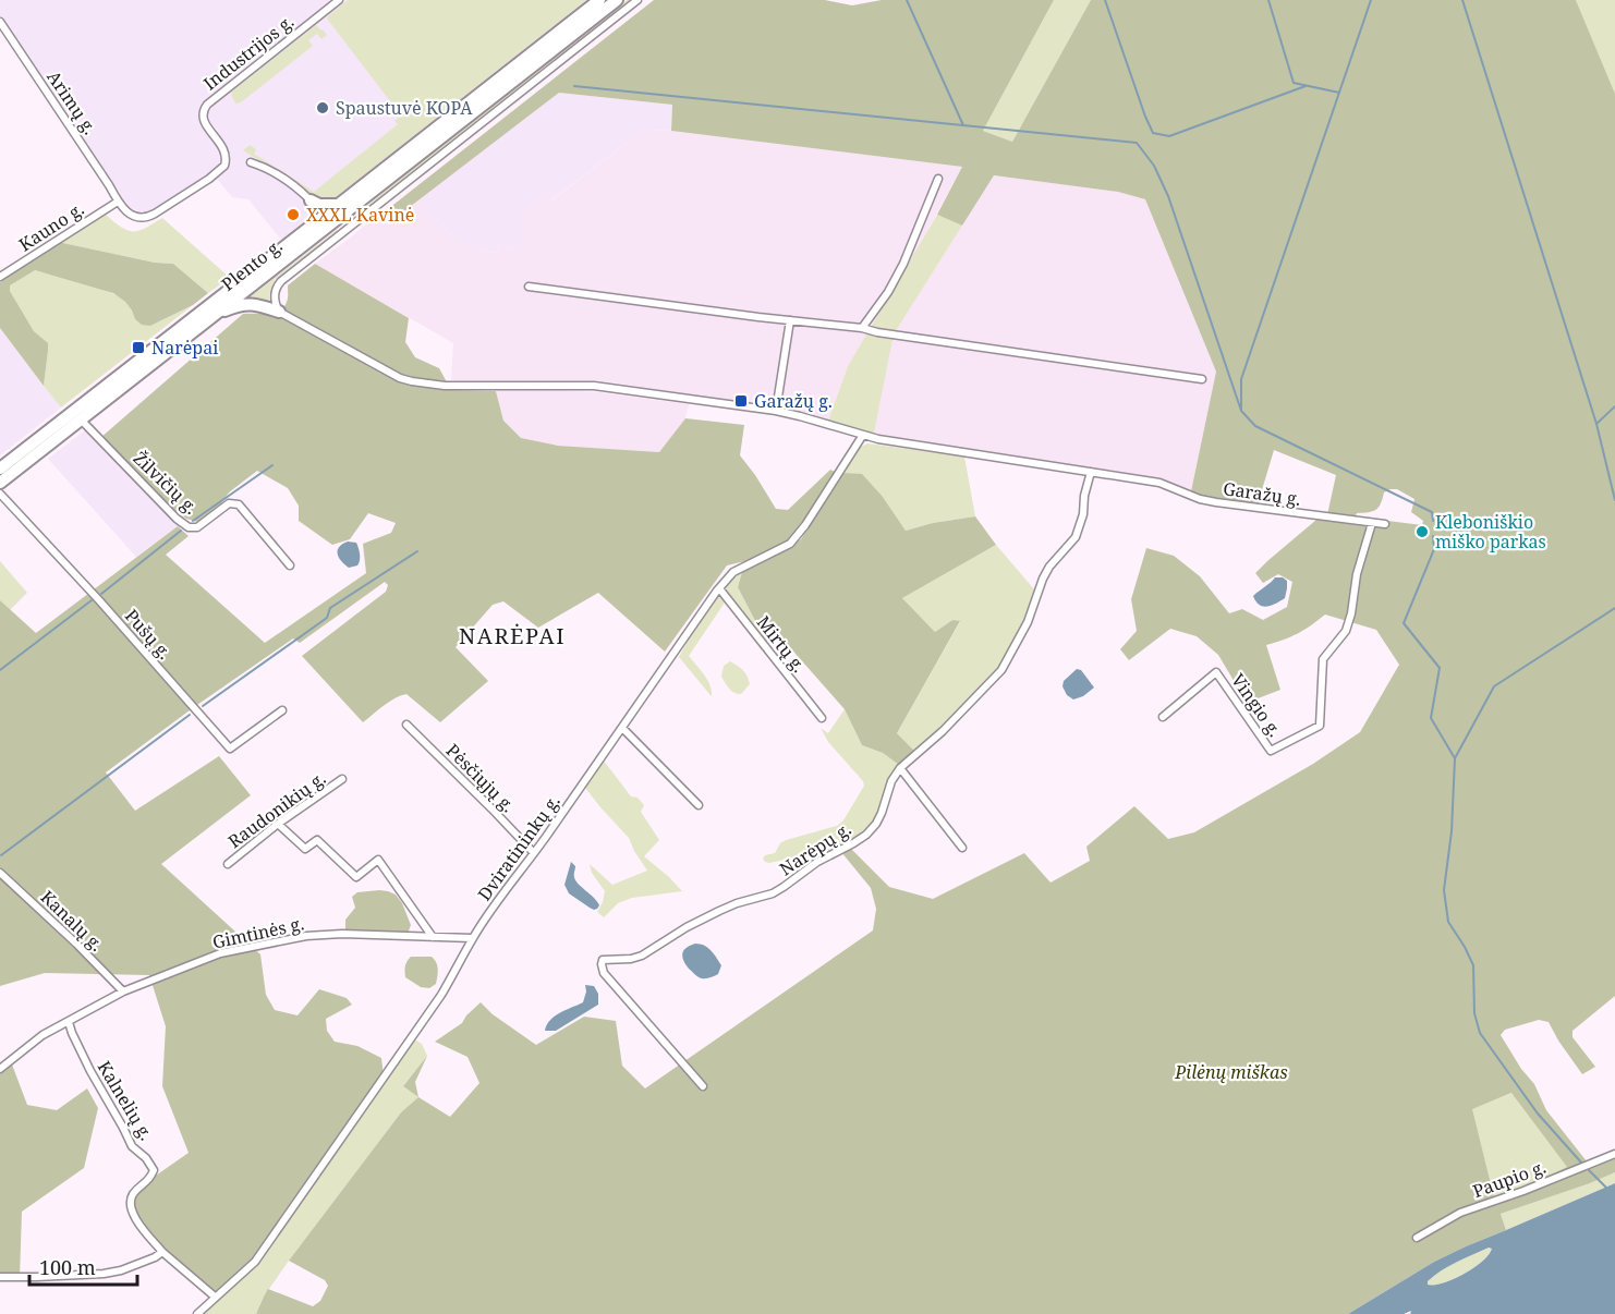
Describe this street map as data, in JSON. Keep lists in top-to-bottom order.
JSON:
{
  "streets": {
    "highway": ["Plento g."],
    "street": [
      "Industrijos g.",
      "Arimų g.",
      "Kauno g.",
      "Žilvičių g.",
      "Garažų g.",
      "Pušų g.",
      "Mirtų g.",
      "Vingio g.",
      "Pėsčiųjų g.",
      "Raudonikių g.",
      "Dviratininkų g.",
      "Narėpų g.",
      "Kanalų g.",
      "Gimtinės g.",
      "Kalnelių g.",
      "Paupio g."
    ]
  },
  "crossings": [
    ["Industrijos g.", "Arimų g."],
    ["Industrijos g.", "Kauno g."],
    ["Arimų g.", "Kauno g."],
    ["Plento g.", "Žilvičių g."],
    ["Garažų g.", "Vingio g."],
    ["Garažų g.", "Dviratininkų g."],
    ["Garažų g.", "Narėpų g."],
    ["Mirtų g.", "Dviratininkų g."],
    ["Pėsčiųjų g.", "Dviratininkų g."],
    ["Dviratininkų g.", "Gimtinės g."],
    ["Kanalų g.", "Gimtinės g."],
    ["Gimtinės g.", "Kalnelių g."]
  ],
  "districts": ["NARĖPAI"],
  "parks": ["Pilėnų miškas"],
  "places": {
    "other": ["Spaustuvė KOPA", "XXXL Kavinė", "Kleboniškio miško parkas"],
    "transit": ["Narėpai", "Garažų g."]
  },
  "scale_bar": "100 m"
}
